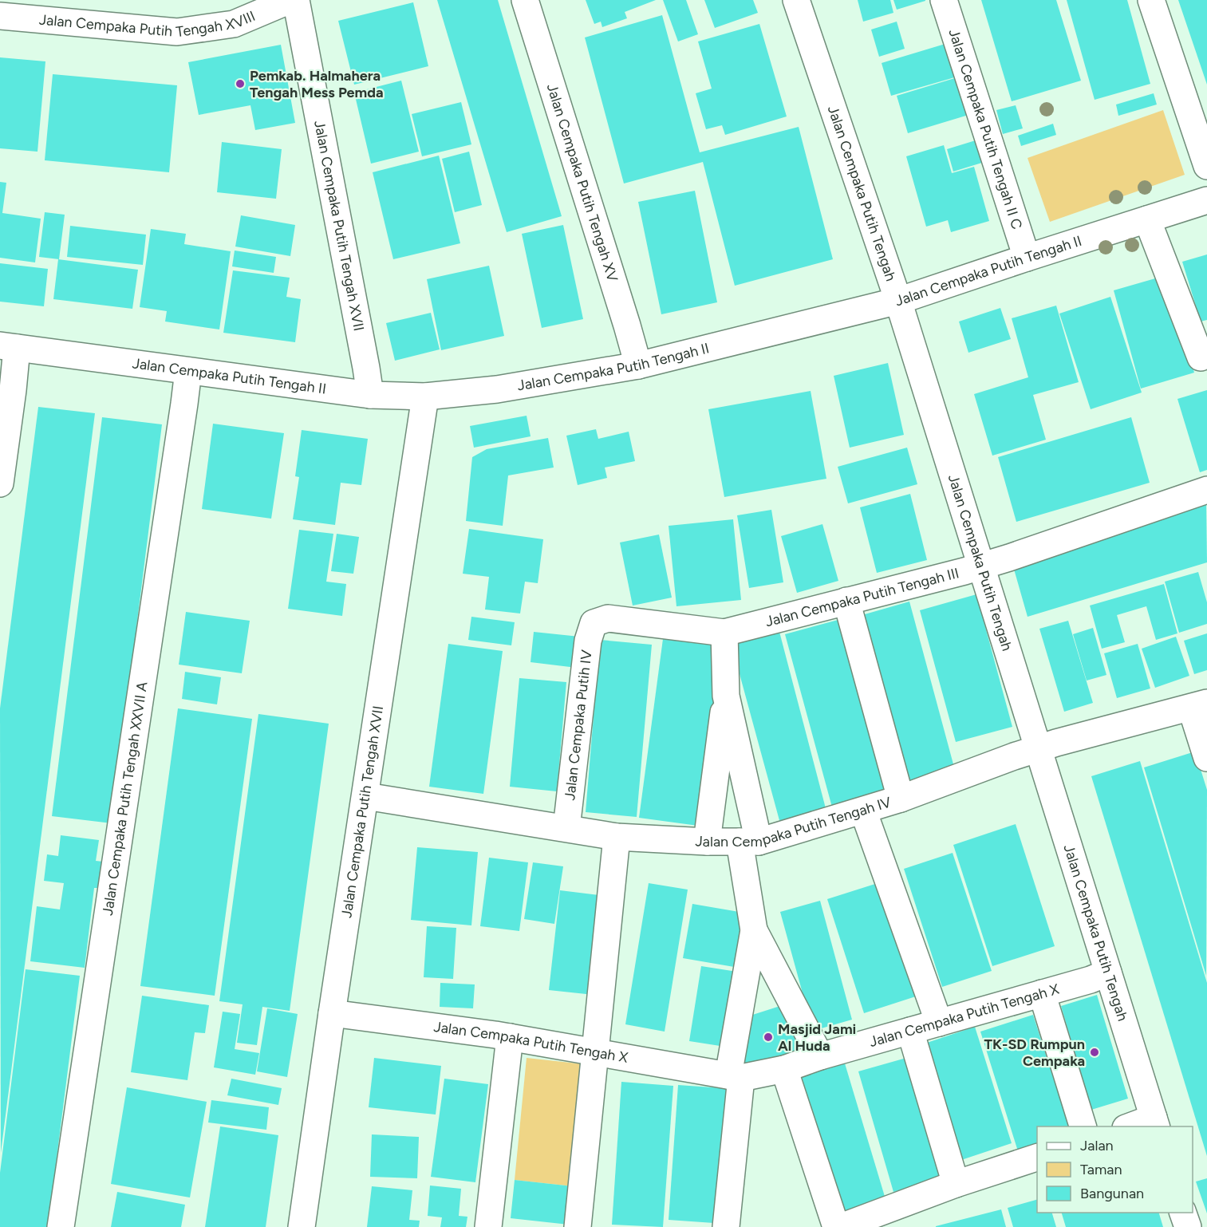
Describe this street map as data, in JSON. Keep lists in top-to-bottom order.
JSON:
{
  "streets": {
    "street": [
      "Jalan Cempaka Putih Tengah XVIII",
      "Jalan Cempaka Putih Tengah II C",
      "Jalan Cempaka Putih Tengah XV",
      "Jalan Cempaka Putih Tengah",
      "Jalan Cempaka Putih Tengah XVII",
      "Jalan Cempaka Putih Tengah II",
      "Jalan Cempaka Putih Tengah III",
      "Jalan Cempaka Putih IV",
      "Jalan Cempaka Putih Tengah XXVII A",
      "Jalan Cempaka Putih Tengah IV",
      "Jalan Cempaka Putih Tengah X"
    ]
  },
  "crossings": [
    ["Jalan Cempaka Putih Tengah II C", "Jalan Cempaka Putih Tengah II"],
    ["Jalan Cempaka Putih Tengah XV", "Jalan Cempaka Putih Tengah II"],
    ["Jalan Cempaka Putih Tengah", "Jalan Cempaka Putih Tengah II"],
    ["Jalan Cempaka Putih Tengah", "Jalan Cempaka Putih Tengah III"],
    ["Jalan Cempaka Putih Tengah", "Jalan Cempaka Putih Tengah IV"],
    ["Jalan Cempaka Putih Tengah", "Jalan Cempaka Putih Tengah X"],
    ["Jalan Cempaka Putih Tengah XVII", "Jalan Cempaka Putih Tengah II"],
    ["Jalan Cempaka Putih Tengah XVII", "Jalan Cempaka Putih Tengah IV"],
    ["Jalan Cempaka Putih Tengah XVII", "Jalan Cempaka Putih Tengah X"],
    ["Jalan Cempaka Putih Tengah II", "Jalan Cempaka Putih Tengah XXVII A"],
    ["Jalan Cempaka Putih Tengah III", "Jalan Cempaka Putih IV"],
    ["Jalan Cempaka Putih IV", "Jalan Cempaka Putih Tengah IV"]
  ],
  "places": ["Pemkab. Halmahera Tengah Mess Pemda", "Masjid Jami Al Huda", "TK-SD Rumpun Cempaka"],
  "legend": ["Jalan", "Taman", "Bangunan"]
}
